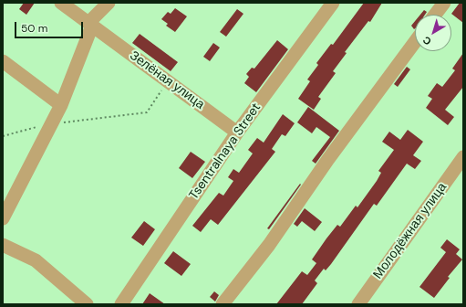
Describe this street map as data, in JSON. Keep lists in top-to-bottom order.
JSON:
{
  "streets": {
    "street": ["Зелёная улица", "Tsentralnaya Street", "Молодёжная улица"]
  },
  "crossings": [
    ["Зелёная улица", "Tsentralnaya Street"]
  ],
  "scale_bar": "50 m",
  "north": "bottom left"
}
